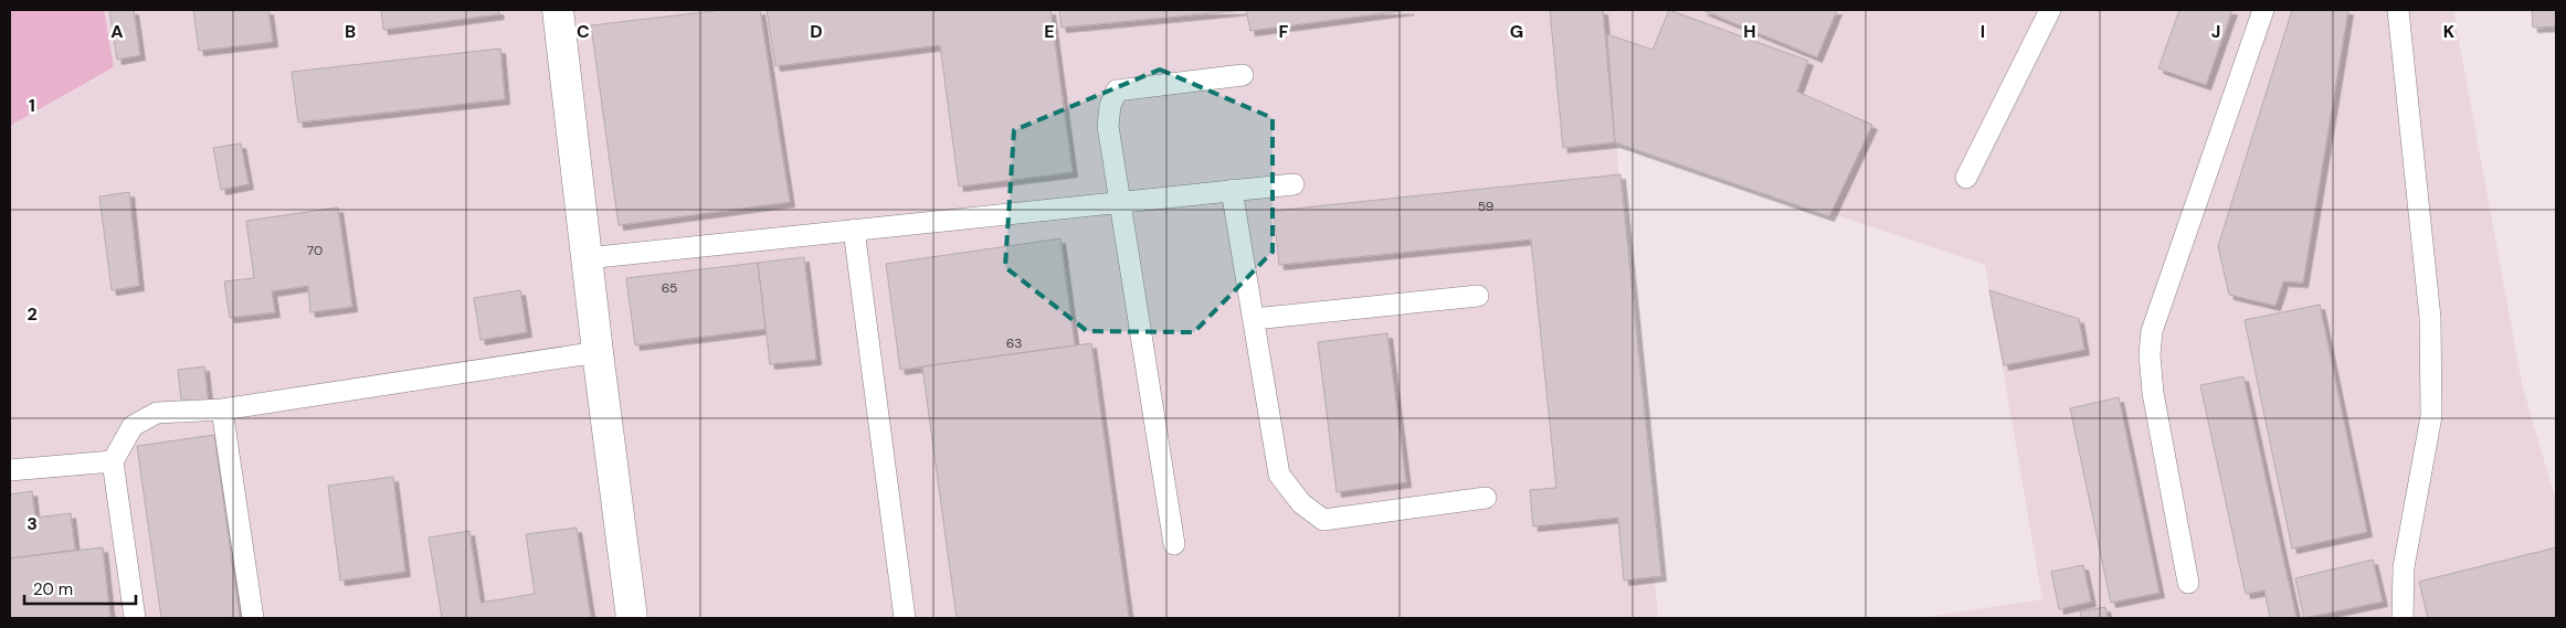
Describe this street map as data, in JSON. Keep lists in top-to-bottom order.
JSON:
{
  "house_numbers": [
    "59",
    "70",
    "65",
    "63"
  ],
  "scale_bar": "20 m",
  "grid": {
    "columns": [
      "A",
      "B",
      "C",
      "D",
      "E",
      "F",
      "G",
      "H",
      "I",
      "J",
      "K"
    ],
    "rows": ["1", "2", "3"]
  }
}
